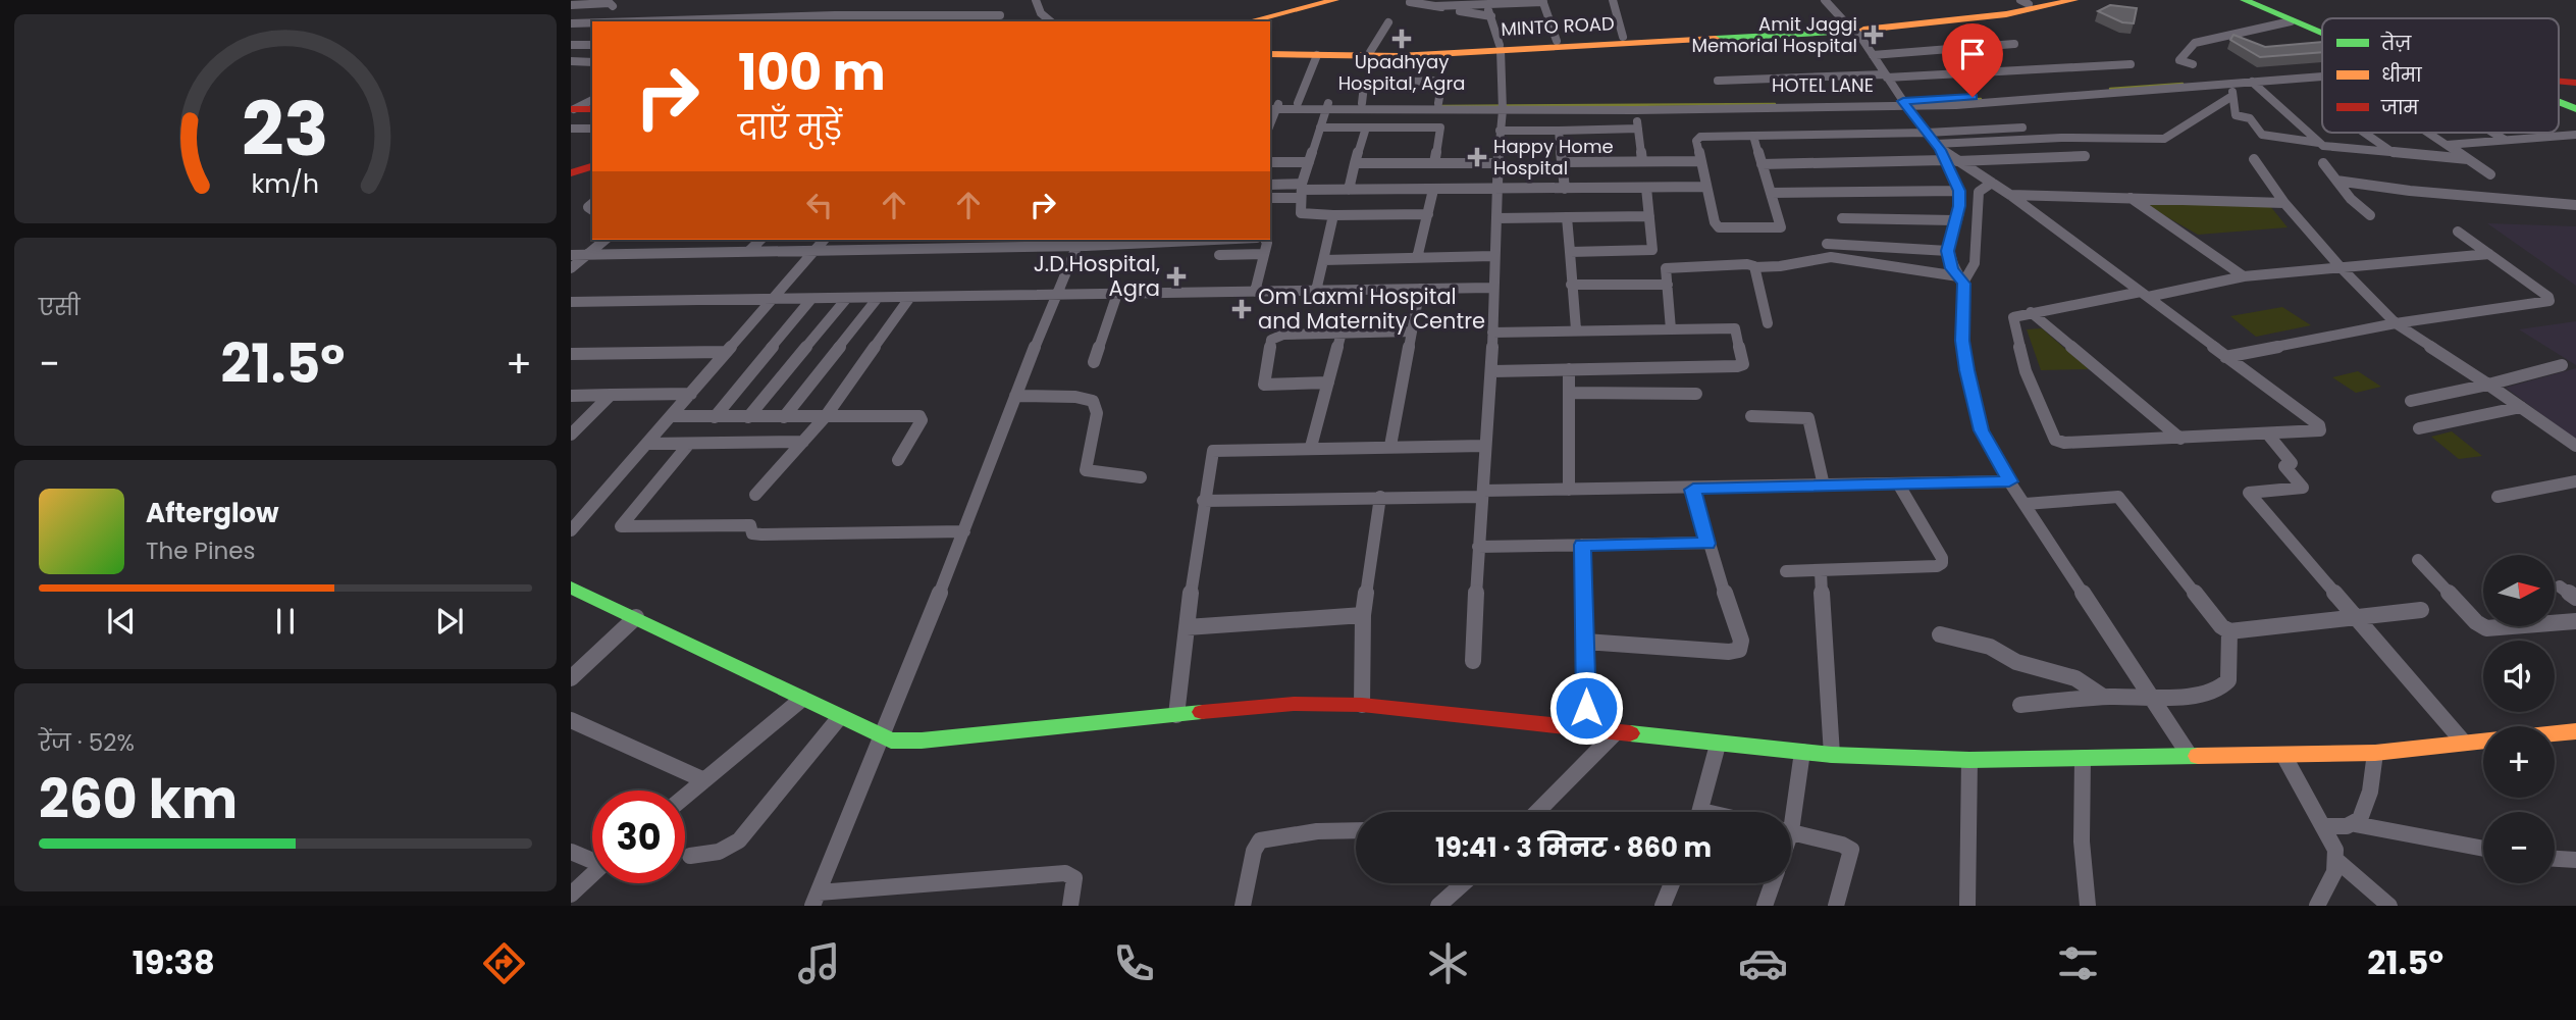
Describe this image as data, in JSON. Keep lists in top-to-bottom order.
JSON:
{
  "streets": {
    "street": ["MINTO ROAD", "HOTEL LANE"]
  },
  "places": {
    "health": [
      "Amit Jaggi Memorial Hospital",
      "Upadhyay Hospital, Agra",
      "Happy Home Hospital",
      "J.D.Hospital, Agra",
      "Om Laxmi Hospital and Maternity Centre"
    ]
  },
  "legend": ["तेज़", "धीमा", "जाम"],
  "north": "right",
  "page": {
    "turn": ["100 m", "दाएँ मुड़ें"],
    "tile": [
      "एसी",
      ["रेंज · 52%", "260 km"]
    ],
    "heat": ["−", "21.5°", "+"],
    "song": ["Afterglow", "The Pines"],
    "map_buttons": ["+", "−"],
    "limit": "30",
    "trip": "19:41 · 3 मिनट · 860 m",
    "tabs": ["19:38", "21.5°"],
    "gauge": ["23", "km/h"]
  }
}
